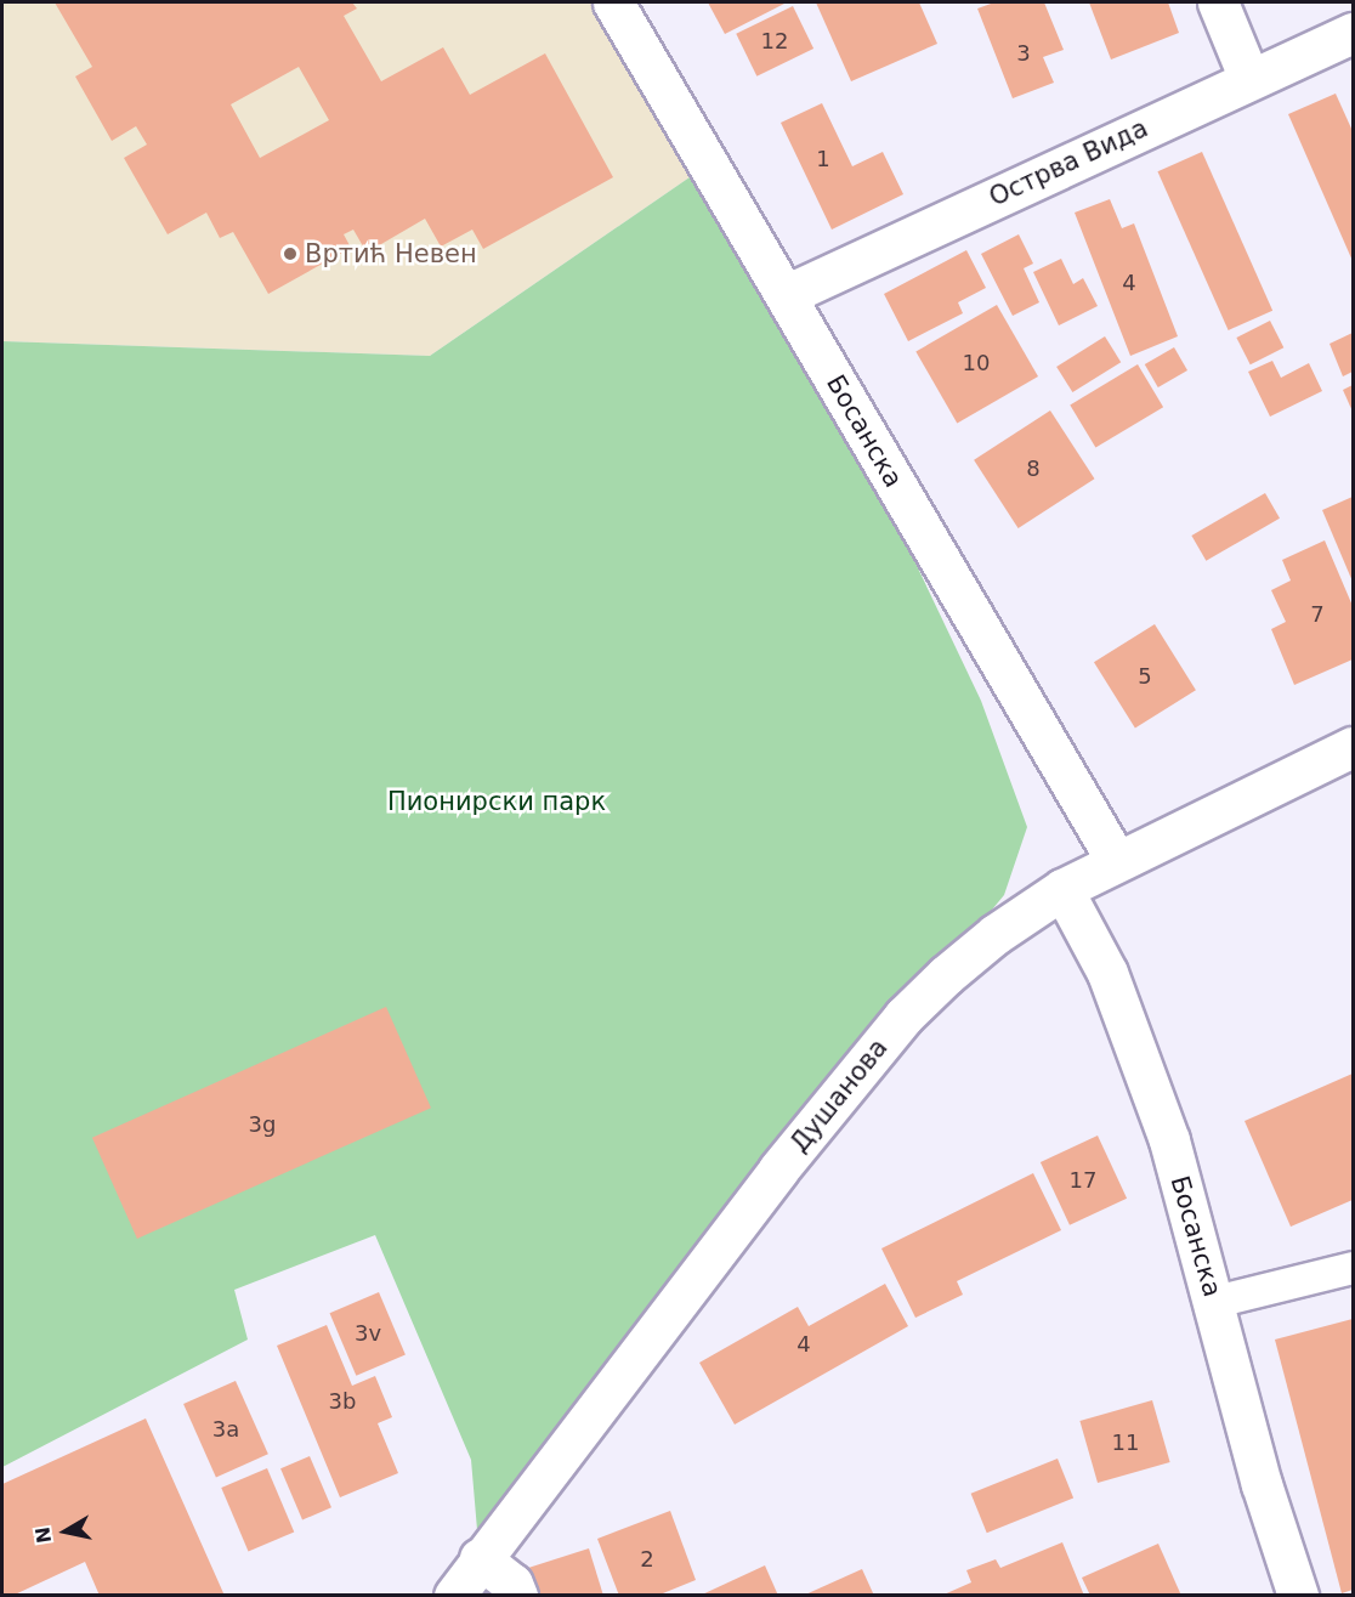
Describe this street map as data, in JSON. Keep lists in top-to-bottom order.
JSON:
{
  "streets": {
    "street": ["Острва Вида", "Босанска", "Душанова"]
  },
  "crossings": [
    ["Острва Вида", "Босанска"],
    ["Босанска", "Душанова"]
  ],
  "parks": ["Пионирски парк"],
  "places": ["Вртић Невен"],
  "house_numbers": [
    "12",
    "3",
    "1",
    "4",
    "10",
    "8",
    "7",
    "5",
    "3g",
    "17",
    "3v",
    "4",
    "3b",
    "3a",
    "11",
    "2"
  ],
  "north": "left"
}
